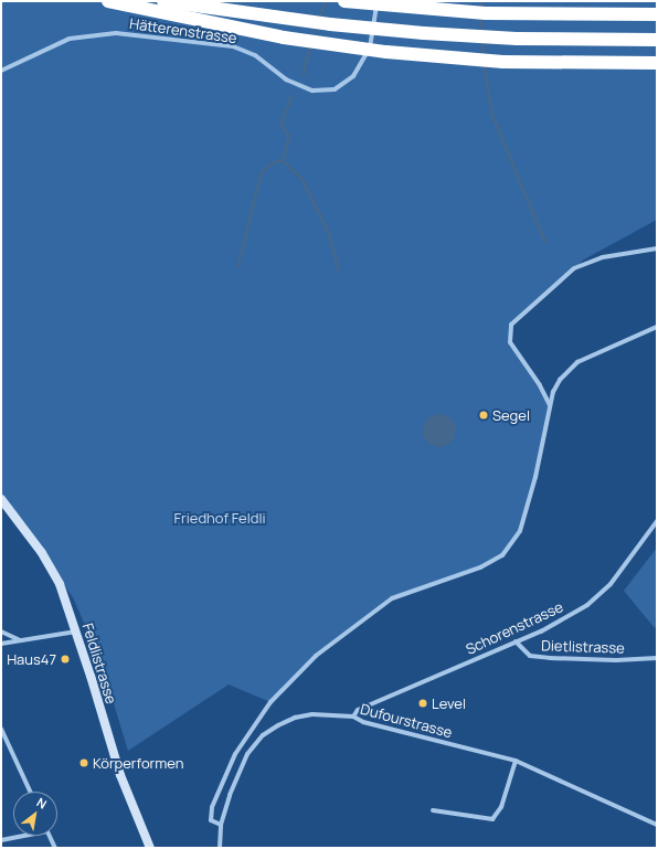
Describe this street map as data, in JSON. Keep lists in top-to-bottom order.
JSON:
{
  "streets": {
    "street": [
      "Hätterenstrasse",
      "Schorenstrasse",
      "Dietlistrasse",
      "Feldlistrasse",
      "Dufourstrasse"
    ]
  },
  "crossings": [
    ["Schorenstrasse", "Dietlistrasse"],
    ["Schorenstrasse", "Dufourstrasse"]
  ],
  "parks": ["Friedhof Feldli"],
  "places": [
    "Segel",
    "Haus47",
    "Level",
    "Körperformen"
  ],
  "north": "top right"
}
